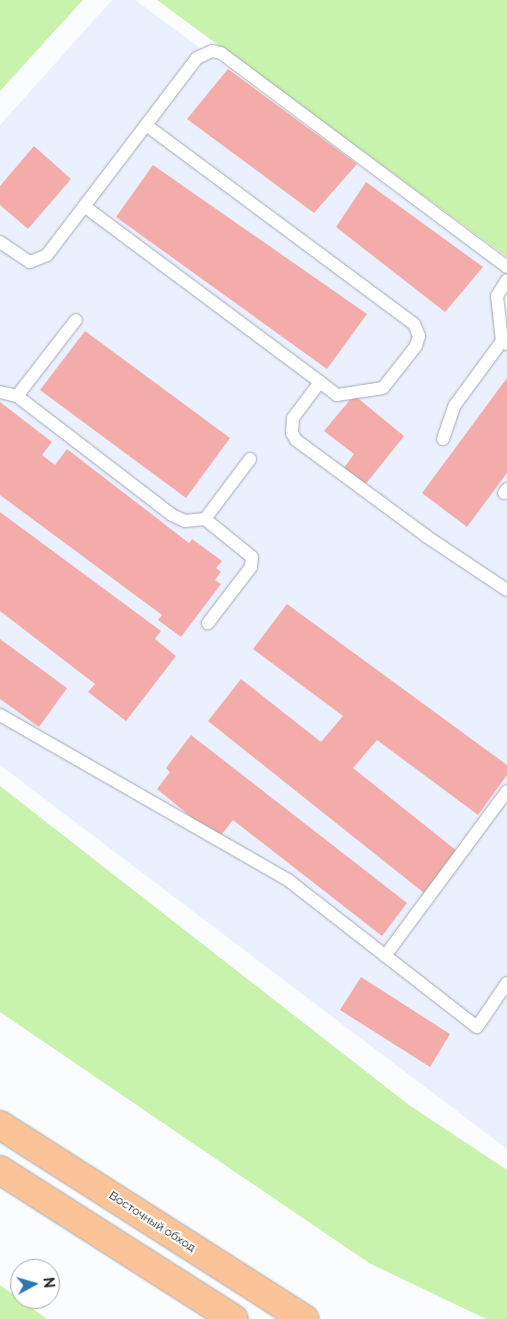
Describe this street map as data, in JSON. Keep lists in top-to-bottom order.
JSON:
{
  "streets": {
    "highway": ["Восточный обход"]
  },
  "north": "right"
}
